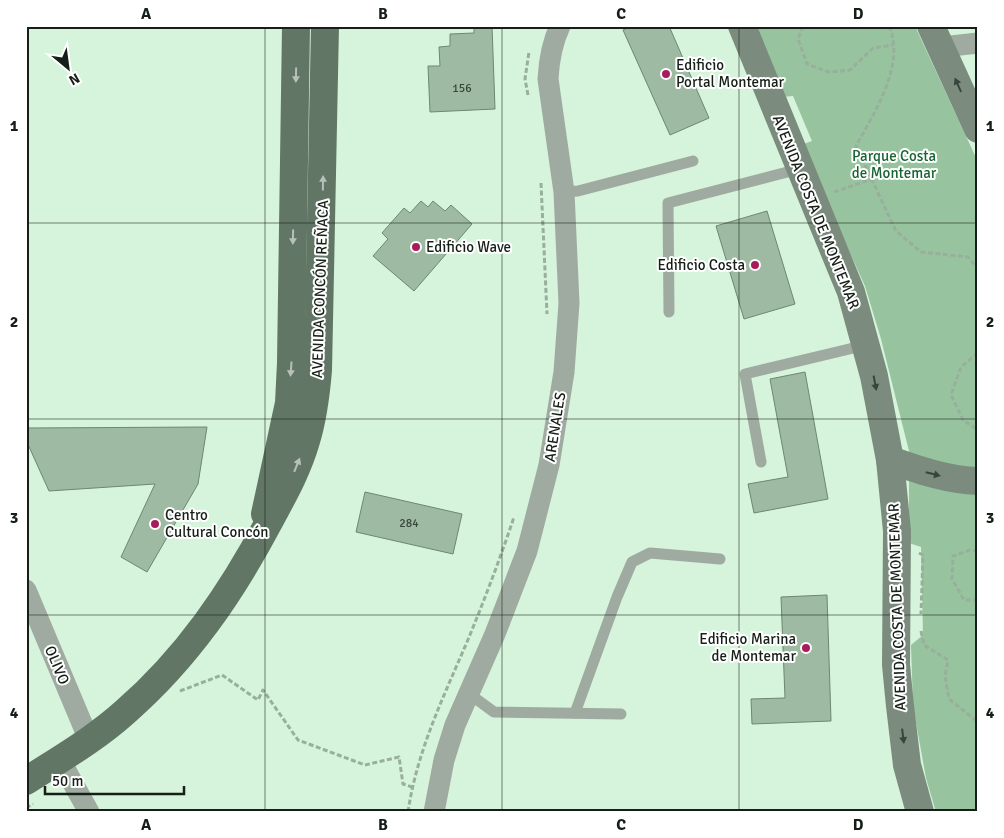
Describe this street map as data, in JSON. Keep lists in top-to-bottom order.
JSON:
{
  "streets": {
    "main road": ["AVENIDA CONCÓN REÑACA"],
    "street": ["AVENIDA COSTA DE MONTEMAR", "ARENALES", "OLIVO"]
  },
  "crossings": [
    ["AVENIDA CONCÓN REÑACA", "OLIVO"]
  ],
  "one_way": ["AVENIDA COSTA DE MONTEMAR"],
  "parks": ["Parque Costa de Montemar"],
  "places": [
    "Edificio Portal Montemar",
    "Edificio Wave",
    "Edificio Costa",
    "Centro Cultural Concón",
    "Edificio Marina de Montemar"
  ],
  "house_numbers": ["156", "284"],
  "scale_bar": "50 m",
  "north": "bottom right",
  "grid": {
    "columns": [
      "A",
      "B",
      "C",
      "D"
    ],
    "rows": [
      "1",
      "2",
      "3",
      "4"
    ]
  }
}
